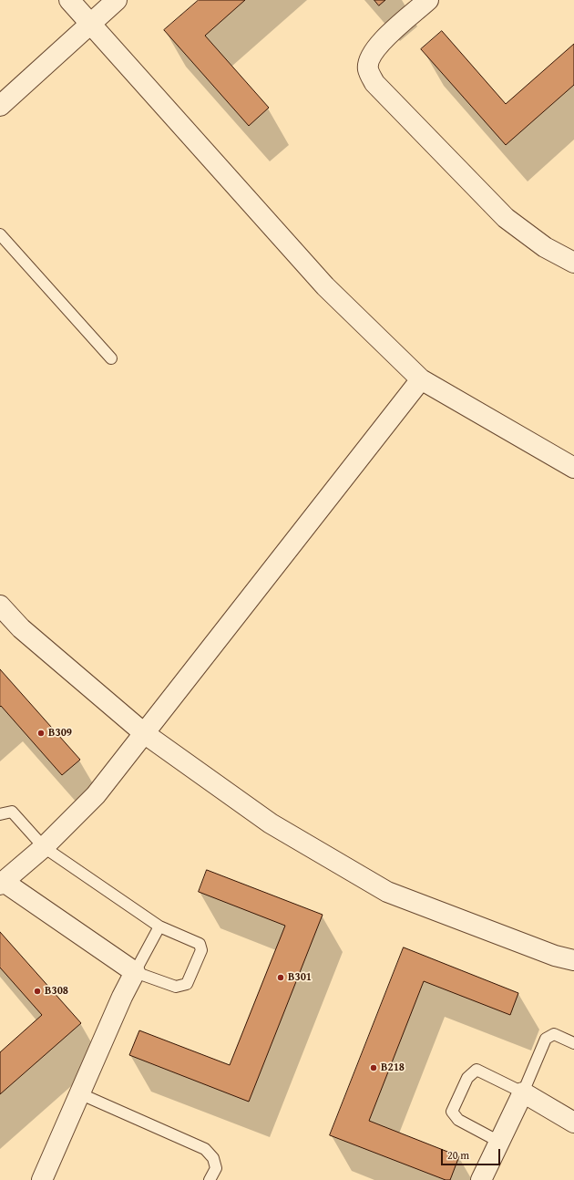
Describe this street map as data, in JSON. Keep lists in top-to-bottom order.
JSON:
{
  "places": [
    "B309",
    "B301",
    "B308",
    "B218"
  ],
  "scale_bar": "20 m"
}
